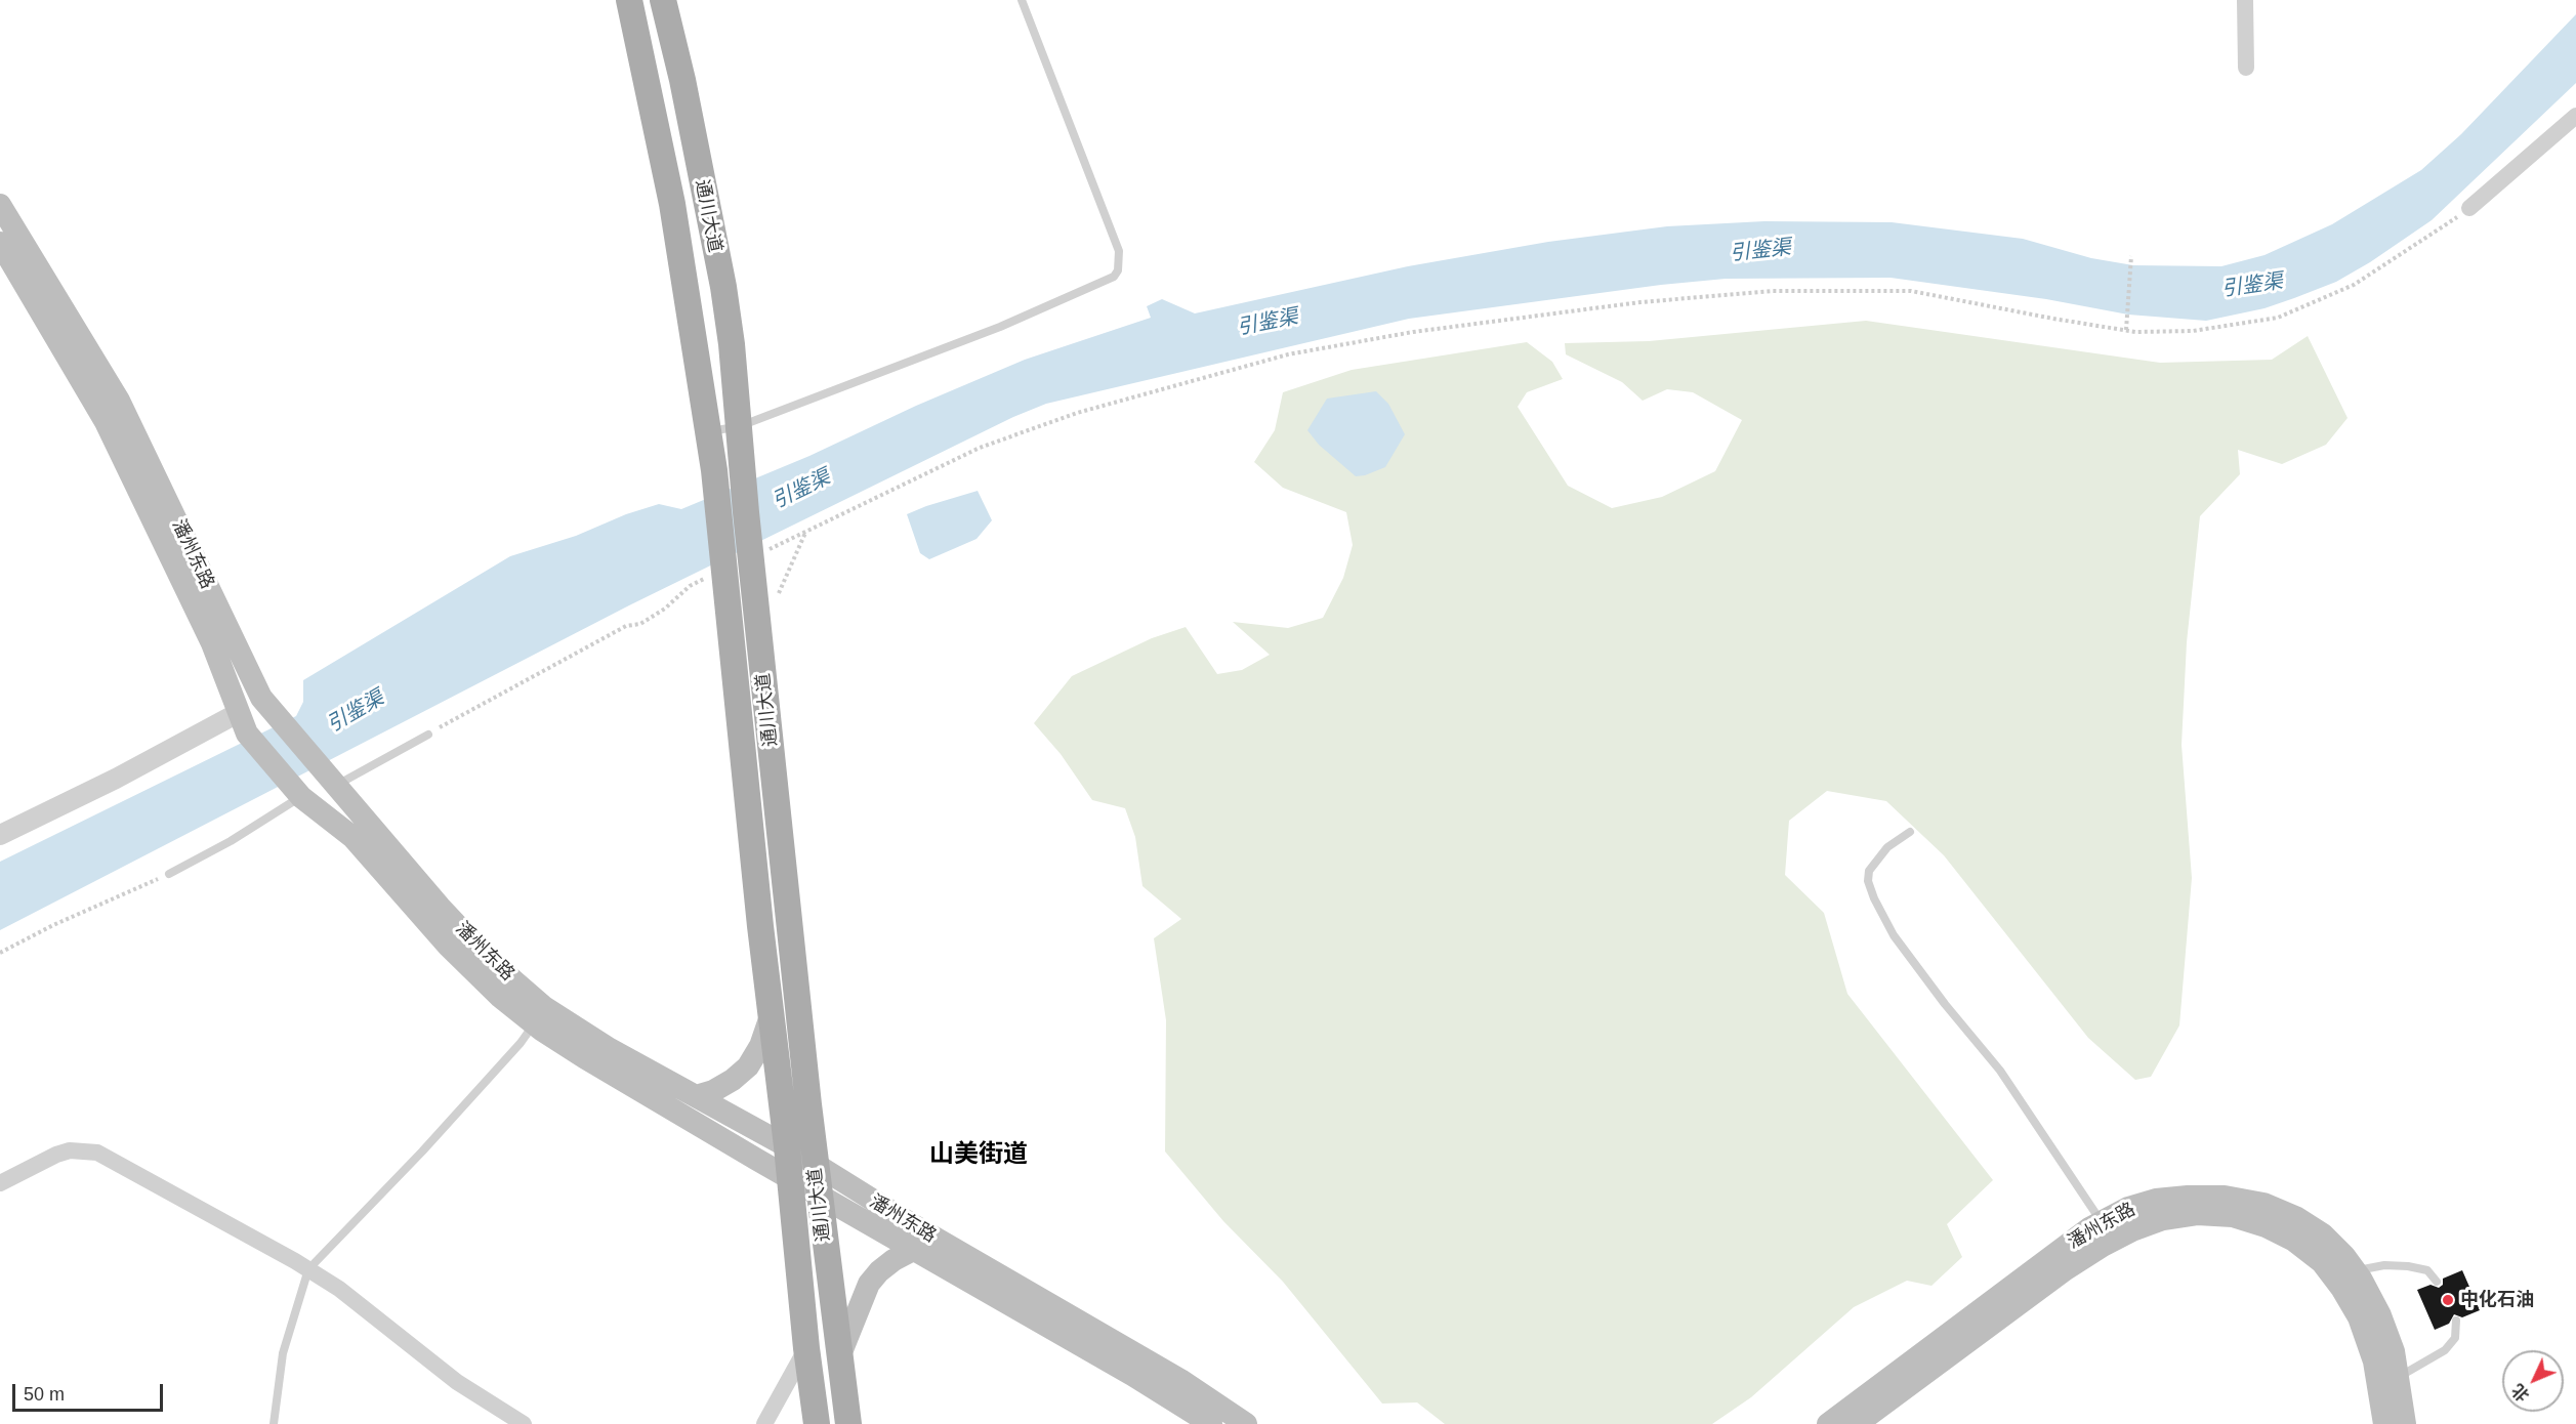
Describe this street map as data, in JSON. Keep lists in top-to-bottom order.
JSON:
{
  "streets": {
    "main road": ["通川大道", "潘州东路"]
  },
  "crossings": [
    ["通川大道", "潘州东路"]
  ],
  "districts": ["山美街道"],
  "water": ["引鉴渠"],
  "places": ["中化石油"],
  "scale_bar": "50 m",
  "north": "bottom left"
}
